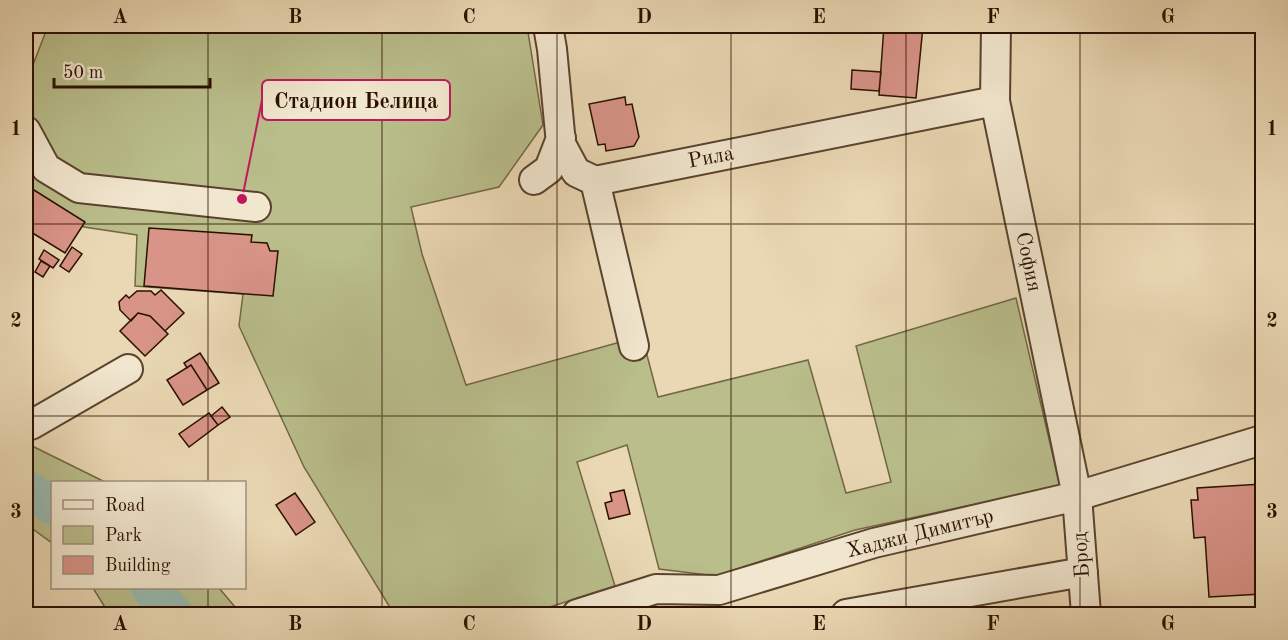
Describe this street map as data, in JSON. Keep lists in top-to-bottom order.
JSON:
{
  "streets": {
    "street": [
      "Рила",
      "София",
      "Хаджи Димитър",
      "Брод"
    ]
  },
  "crossings": [
    ["Рила", "София"],
    ["София", "Хаджи Димитър"],
    ["София", "Брод"],
    ["Хаджи Димитър", "Брод"]
  ],
  "places": ["Стадион Белица"],
  "legend": ["Road", "Park", "Building"],
  "scale_bar": "50 m",
  "grid": {
    "columns": [
      "A",
      "B",
      "C",
      "D",
      "E",
      "F",
      "G"
    ],
    "rows": ["1", "2", "3"]
  }
}
